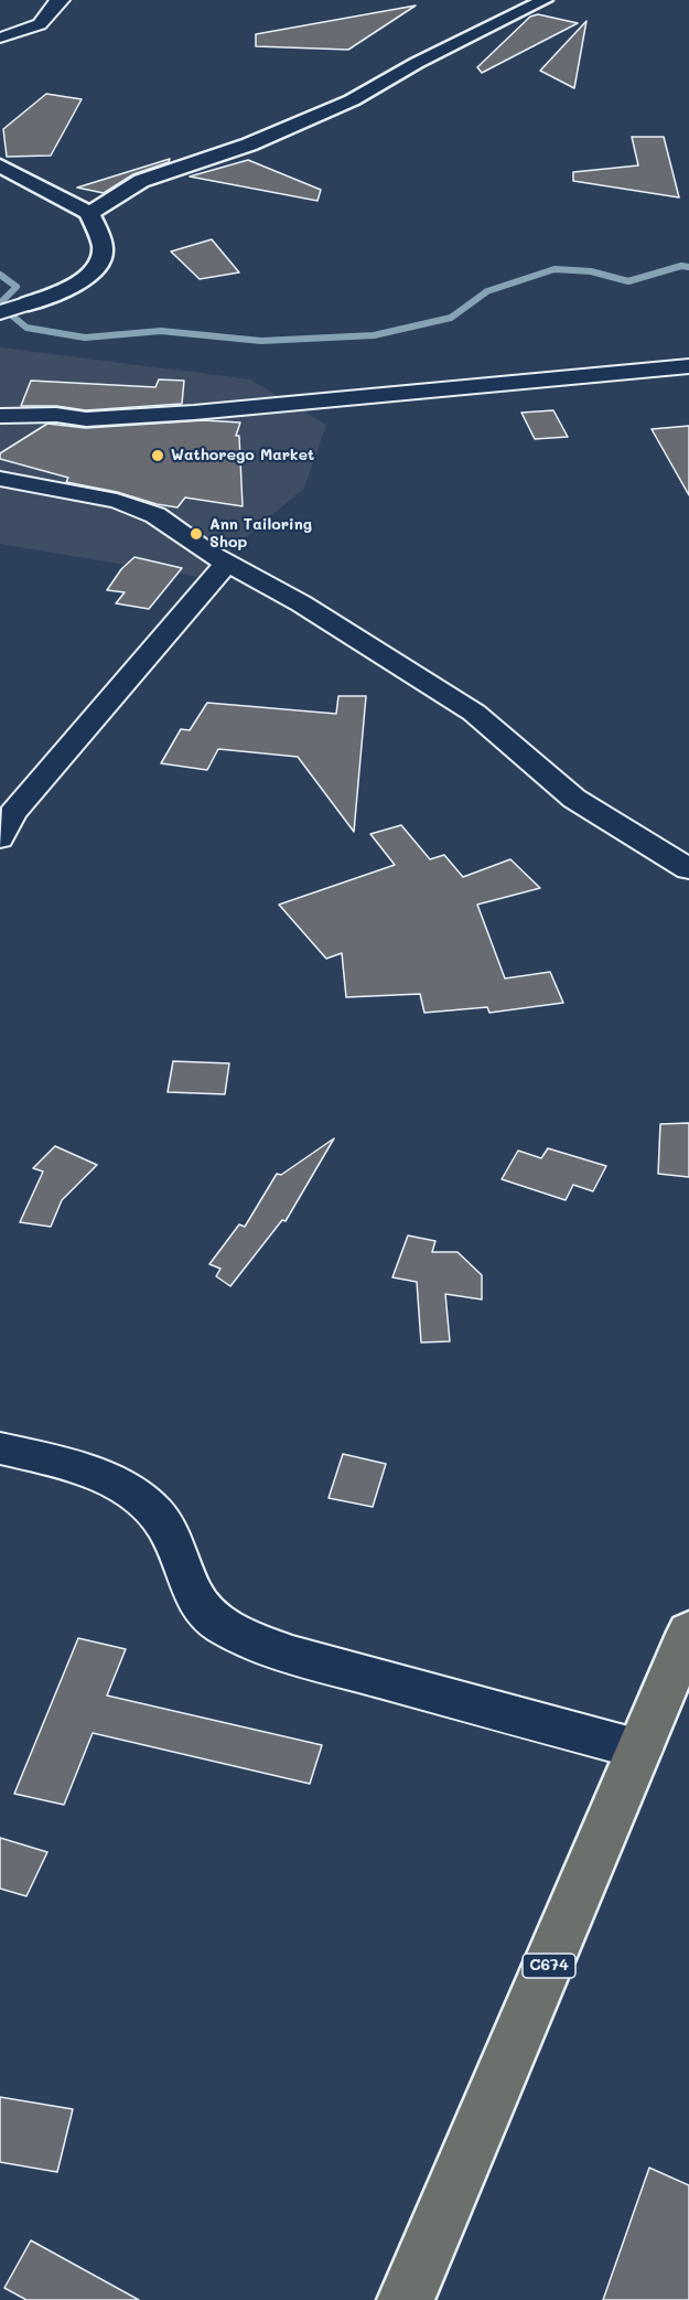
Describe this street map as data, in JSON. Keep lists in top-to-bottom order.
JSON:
{
  "streets": {
    "main road": ["C674"]
  },
  "places": ["Wathorego Market", "Ann Tailoring Shop"]
}
